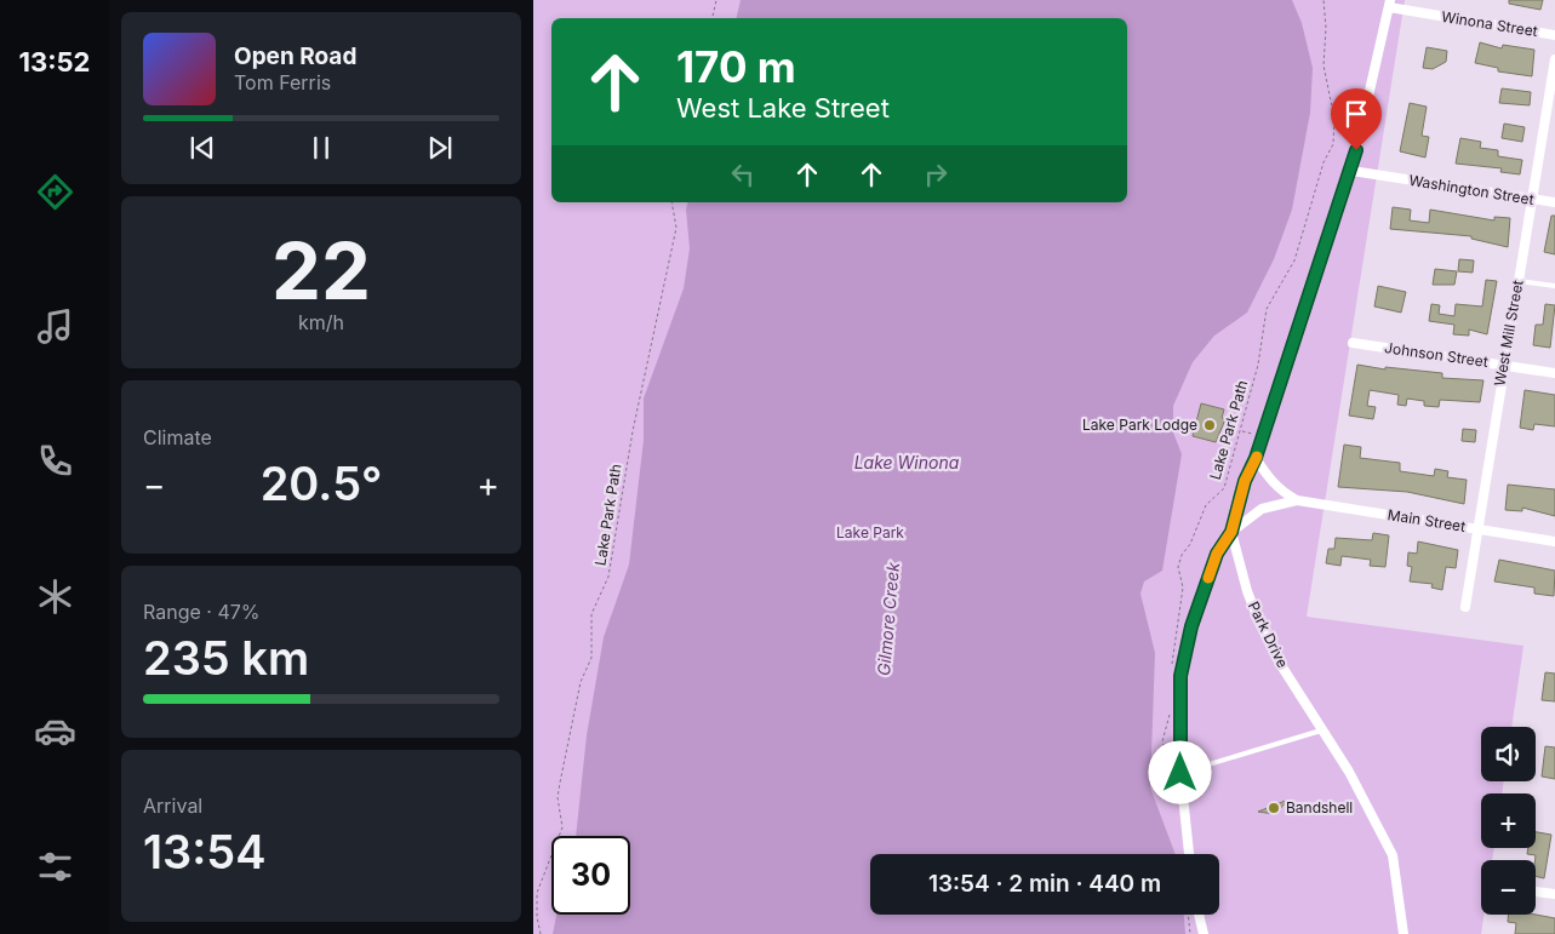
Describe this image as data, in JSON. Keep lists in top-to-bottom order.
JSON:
{
  "streets": {
    "street": [
      "Winona Street",
      "Washington Street",
      "West Mill Street",
      "Johnson Street",
      "Main Street",
      "Park Drive"
    ],
    "path": ["Lake Park Path"]
  },
  "crossings": [
    ["Washington Street", "West Mill Street"],
    ["West Mill Street", "Johnson Street"],
    ["West Mill Street", "Main Street"],
    ["Main Street", "Park Drive"]
  ],
  "water": ["Lake Winona", "Gilmore Creek"],
  "parks": ["Lake Park"],
  "places": ["Lake Park Lodge", "Bandshell"],
  "page": {
    "tabs": "13:52",
    "turn": ["170 m", "West Lake Street"],
    "song": ["Open Road", "Tom Ferris"],
    "tile": [
      ["22", "km/h"],
      "Climate",
      ["Range · 47%", "235 km"],
      ["Arrival", "13:54"]
    ],
    "heat": ["−", "20.5°", "+"],
    "map_buttons": ["+", "−"],
    "limit": "30",
    "trip": "13:54 · 2 min · 440 m"
  }
}
